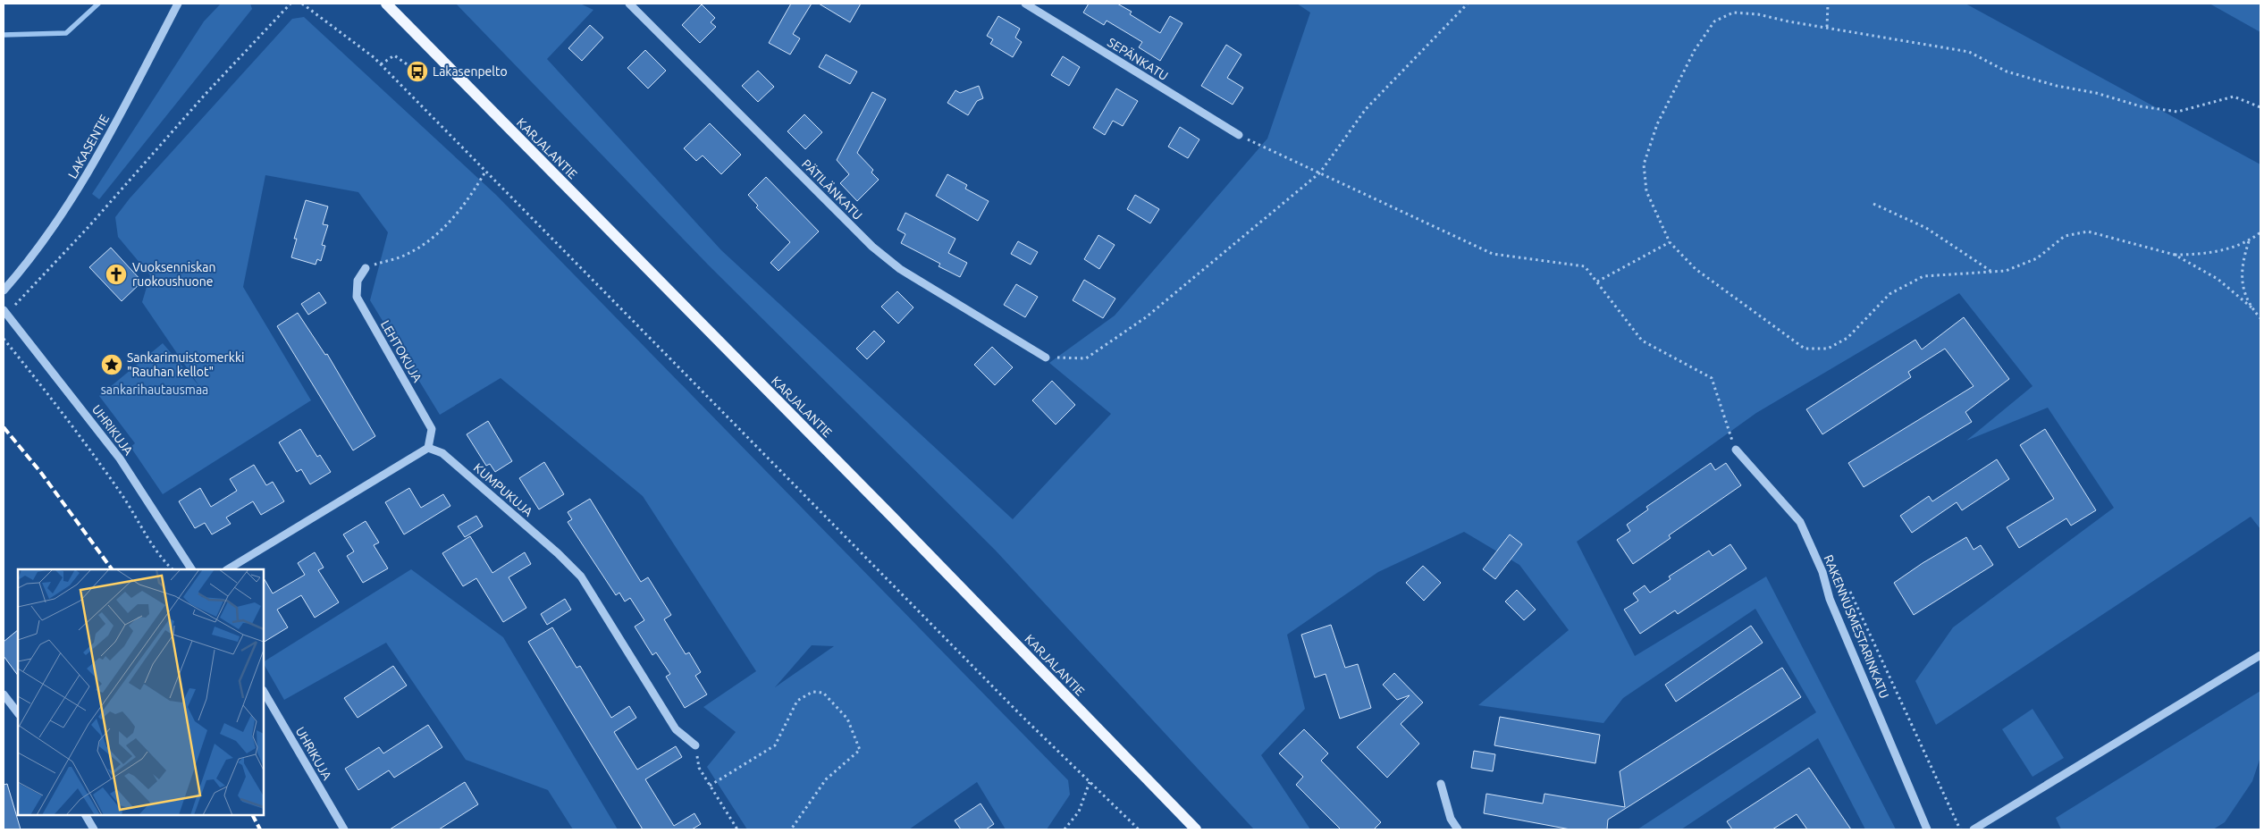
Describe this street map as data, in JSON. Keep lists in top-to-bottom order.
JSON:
{
  "streets": {
    "main road": ["KARJALANTIE"],
    "street": [
      "SEPÄNKATU",
      "LAKASENTIE",
      "PÄTILÄNKATU",
      "LEHTOKUJA",
      "UHRIKUJA",
      "KUMPUKUJA",
      "RAKENNUSMESTARINKATU"
    ]
  },
  "crossings": [
    ["LEHTOKUJA", "KUMPUKUJA"]
  ],
  "parks": ["sankarihautausmaa"],
  "places": {
    "bus stop": ["Lakasenpelto"],
    "church": ["Vuoksenniskan ruokoushuone"],
    "place": ["Sankarimuistomerkki \"Rauhan kellot\""]
  }
}
